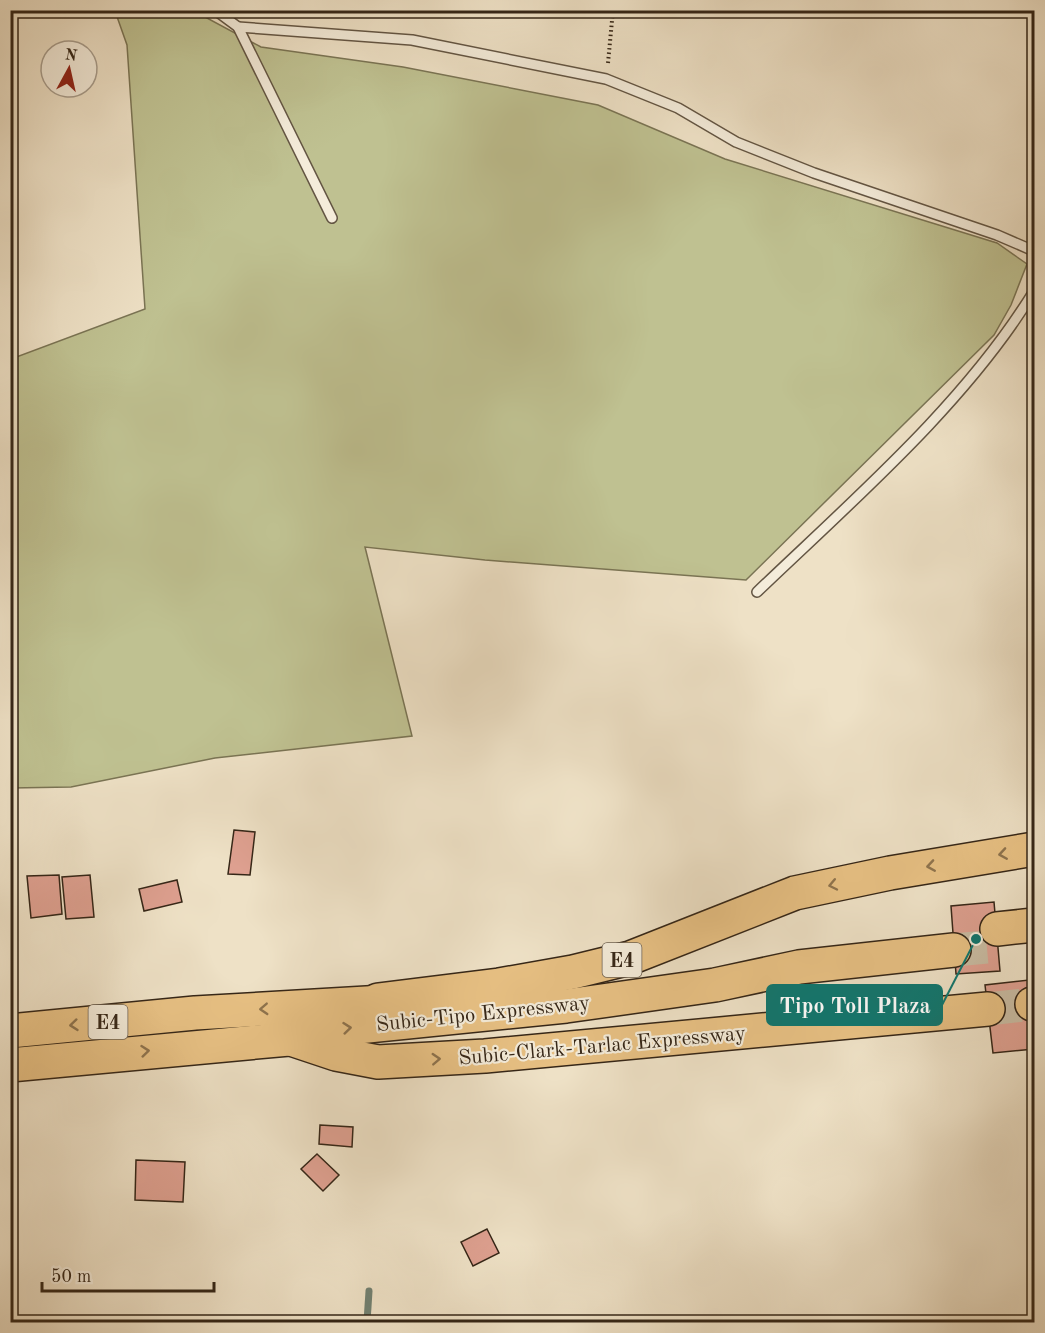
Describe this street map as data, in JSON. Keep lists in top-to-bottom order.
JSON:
{
  "streets": {
    "highway": ["E4", "Subic-Tipo Expressway", "Subic-Clark-Tarlac Expressway"]
  },
  "crossings": [
    ["E4", "Subic-Tipo Expressway"],
    ["Subic-Tipo Expressway", "Subic-Clark-Tarlac Expressway"]
  ],
  "places": ["Tipo Toll Plaza"],
  "scale_bar": "50 m",
  "north": "top"
}
